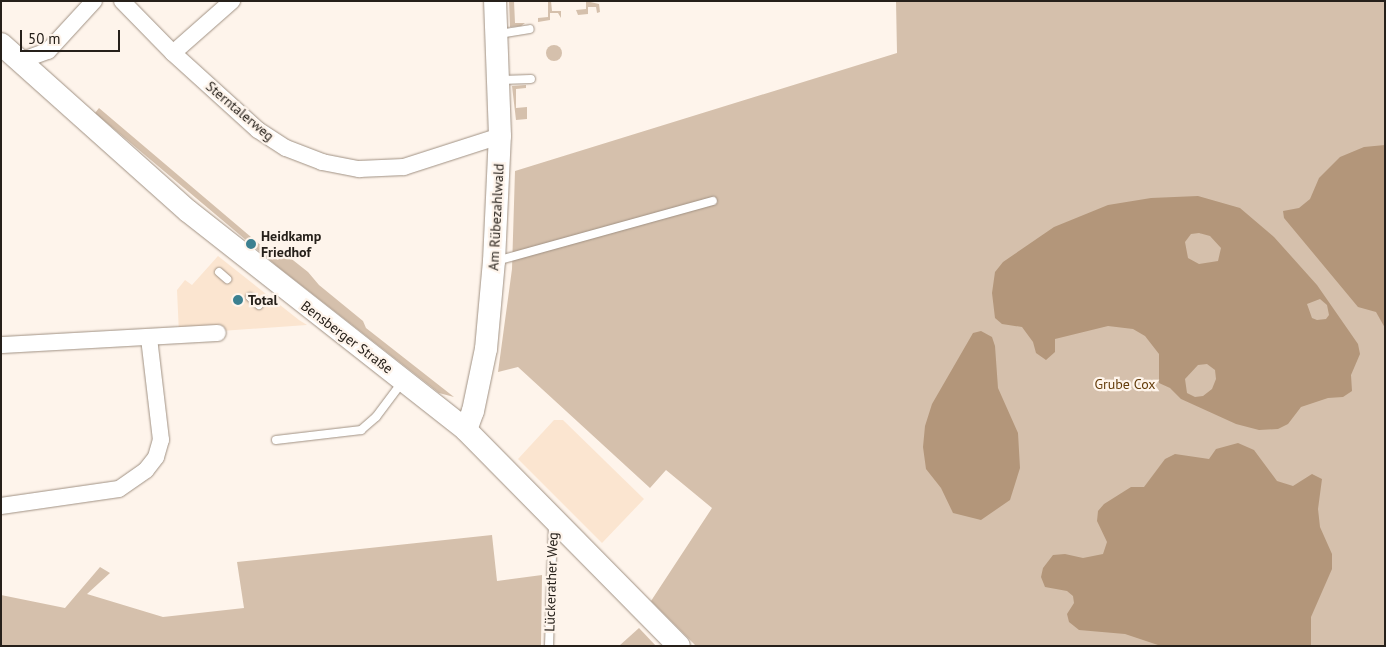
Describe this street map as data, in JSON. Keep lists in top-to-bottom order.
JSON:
{
  "streets": {
    "main road": ["Am Rübezahlwald", "Bensberger Straße"],
    "street": ["Sterntalerweg"],
    "lane": ["Lückerather Weg"]
  },
  "crossings": [
    ["Sterntalerweg", "Am Rübezahlwald"],
    ["Am Rübezahlwald", "Bensberger Straße"],
    ["Bensberger Straße", "Lückerather Weg"]
  ],
  "parks": ["Grube Cox"],
  "places": ["Heidkamp Friedhof", "Total"],
  "scale_bar": "50 m"
}
